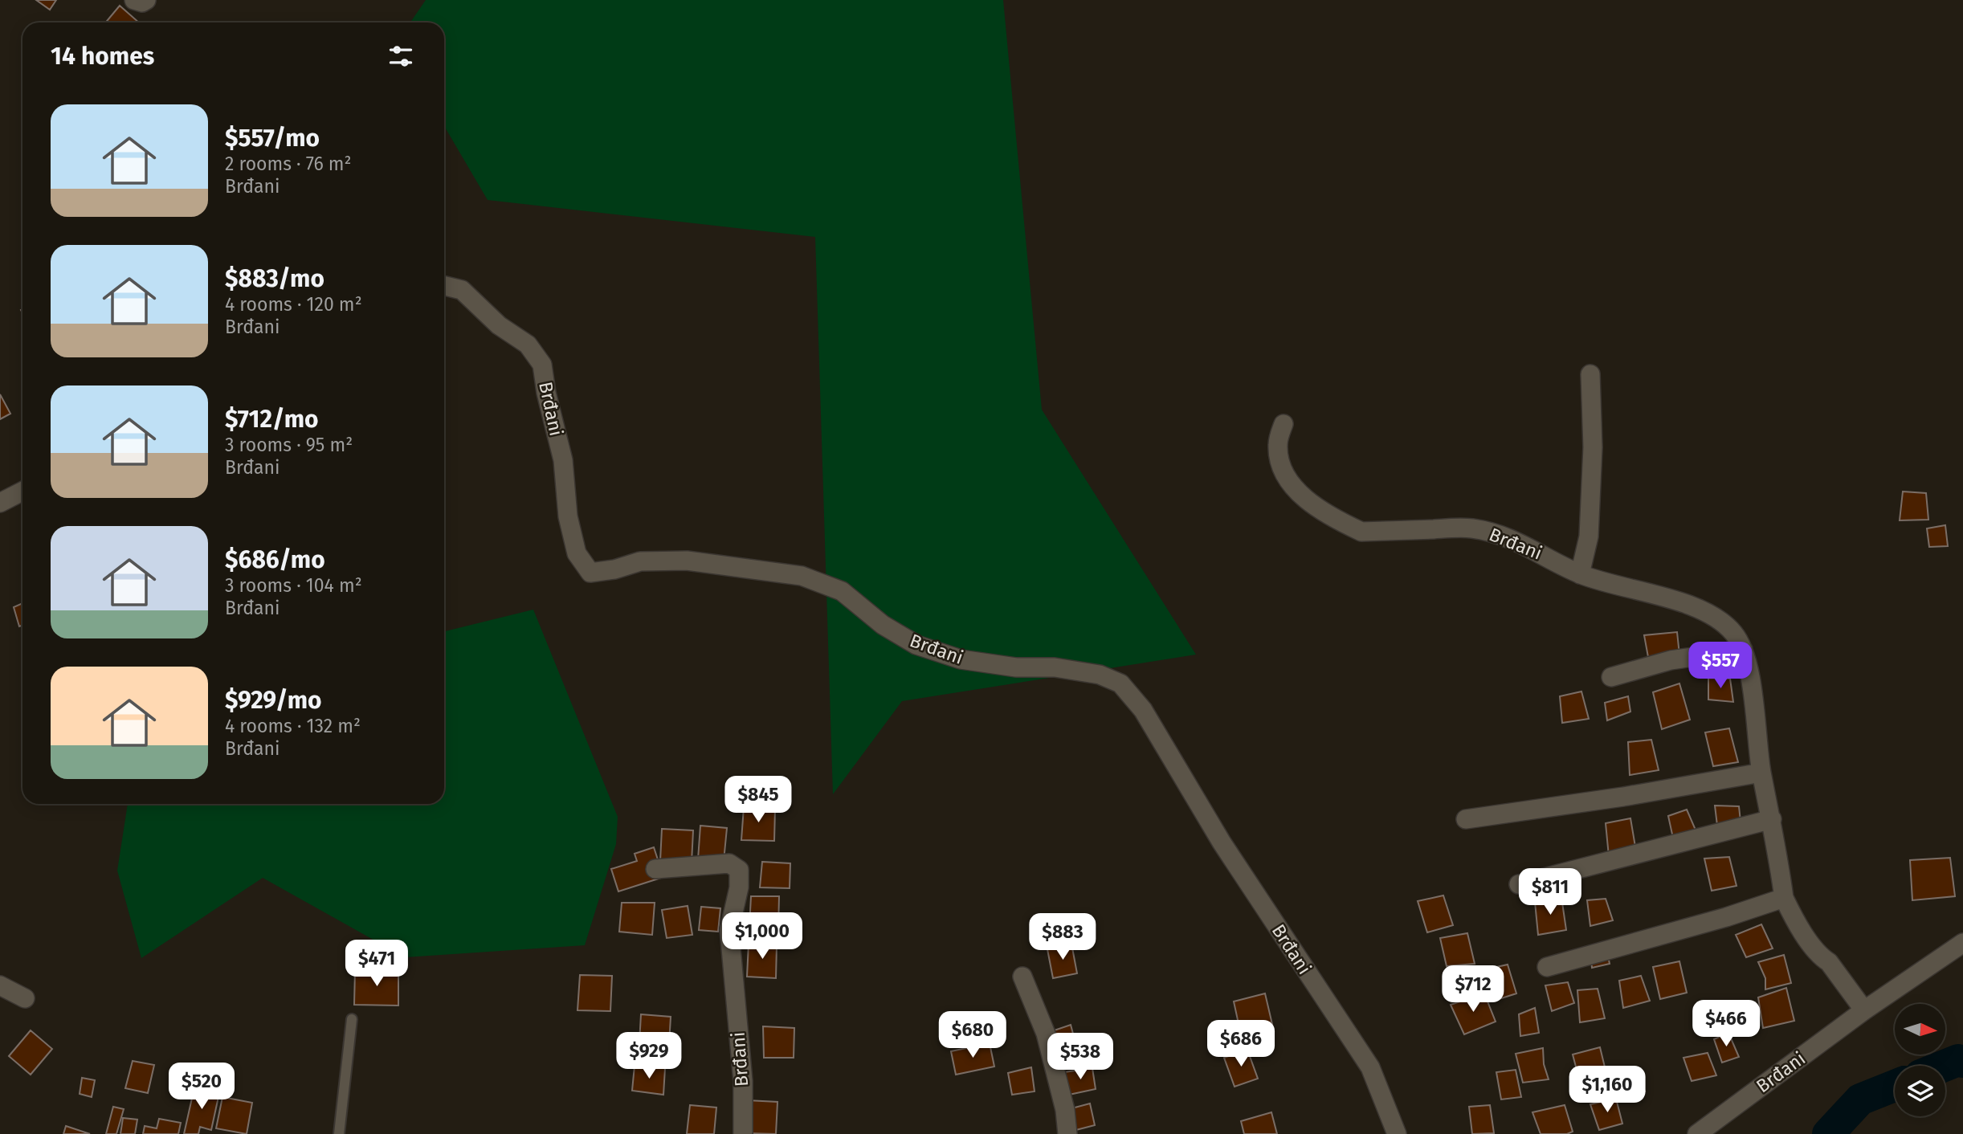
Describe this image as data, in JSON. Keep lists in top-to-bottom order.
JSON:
{
  "streets": {
    "street": ["Brđani"]
  },
  "north": "right",
  "page": {
    "heading": "14 homes",
    "list": [
      {
        "name": "$557/mo",
        "note": "2 rooms · 76 m² · Brđani"
      },
      {
        "name": "$883/mo",
        "note": "4 rooms · 120 m² · Brđani"
      },
      {
        "name": "$712/mo",
        "note": "3 rooms · 95 m² · Brđani"
      },
      {
        "name": "$686/mo",
        "note": "3 rooms · 104 m² · Brđani"
      },
      {
        "name": "$929/mo",
        "note": "4 rooms · 132 m² · Brđani"
      }
    ],
    "price": [
      "$557",
      "$845",
      "$811",
      "$1,000",
      "$883",
      "$471",
      "$712",
      "$466",
      "$680",
      "$686",
      "$929",
      "$538",
      "$520",
      "$1,160"
    ]
  }
}
